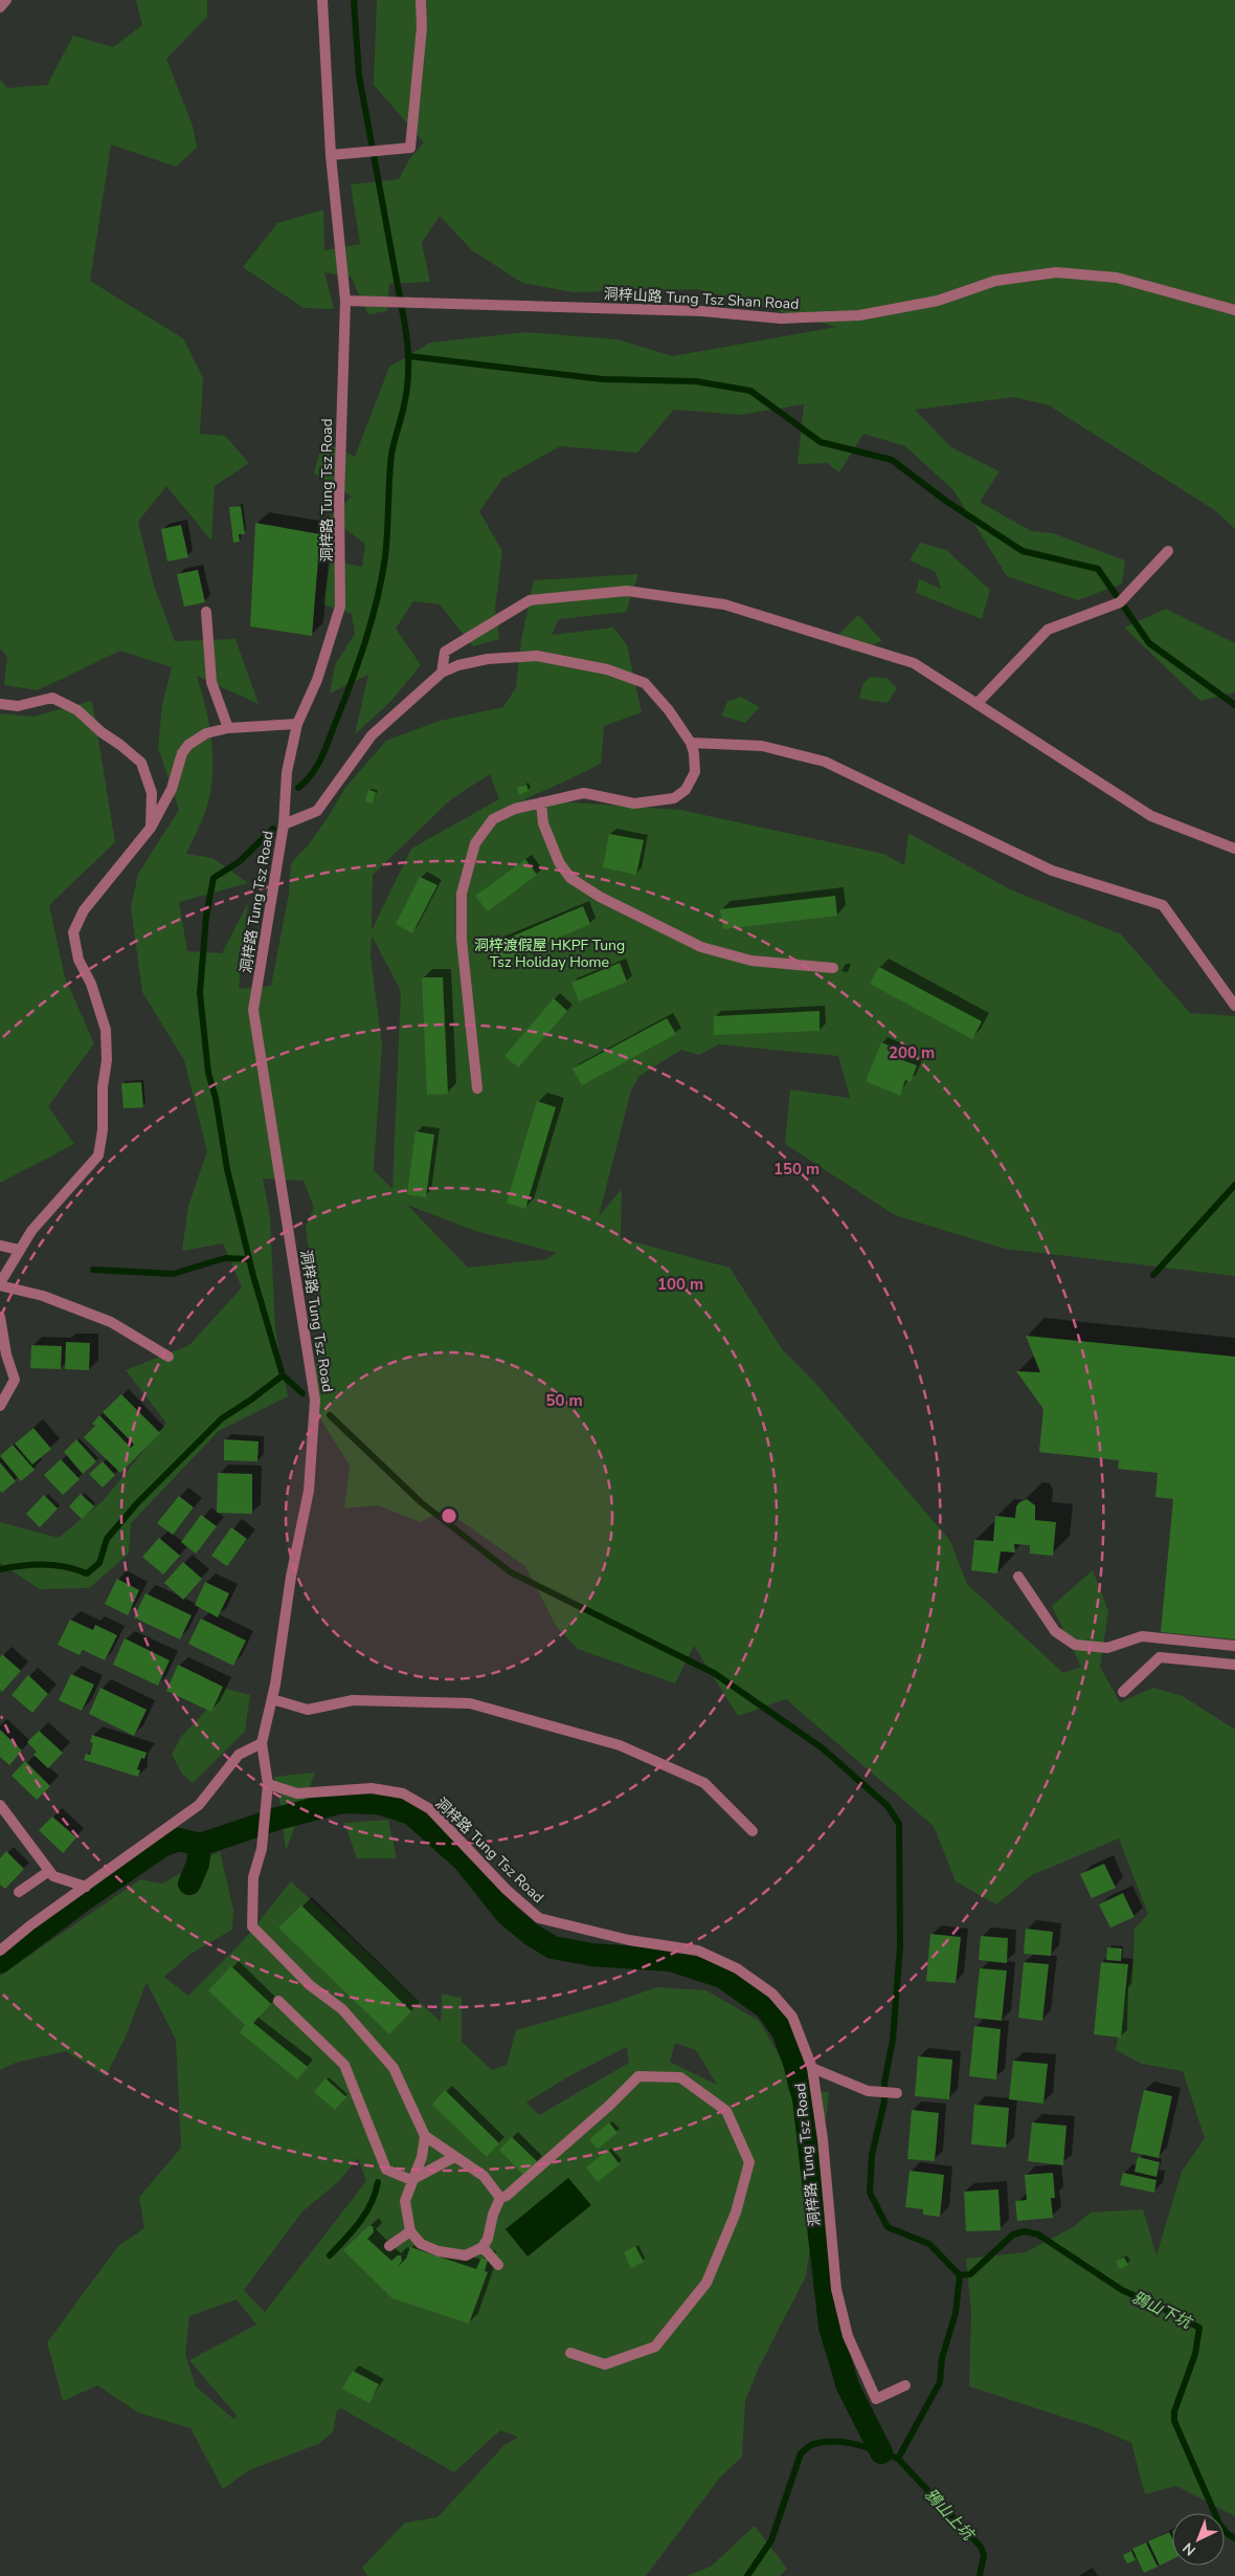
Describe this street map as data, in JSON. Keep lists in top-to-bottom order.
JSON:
{
  "streets": {
    "street": ["洞梓山路 Tung Tsz Shan Road", "洞梓路 Tung Tsz Road"]
  },
  "crossings": [
    ["洞梓山路 Tung Tsz Shan Road", "洞梓路 Tung Tsz Road"]
  ],
  "water": ["鴉山下坑", "鴉山上坑"],
  "parks": ["洞梓渡假屋 HKPF Tung Tsz Holiday Home"],
  "north": "bottom left",
  "rings": [
    "200 m",
    "150 m",
    "100 m",
    "50 m"
  ]
}
